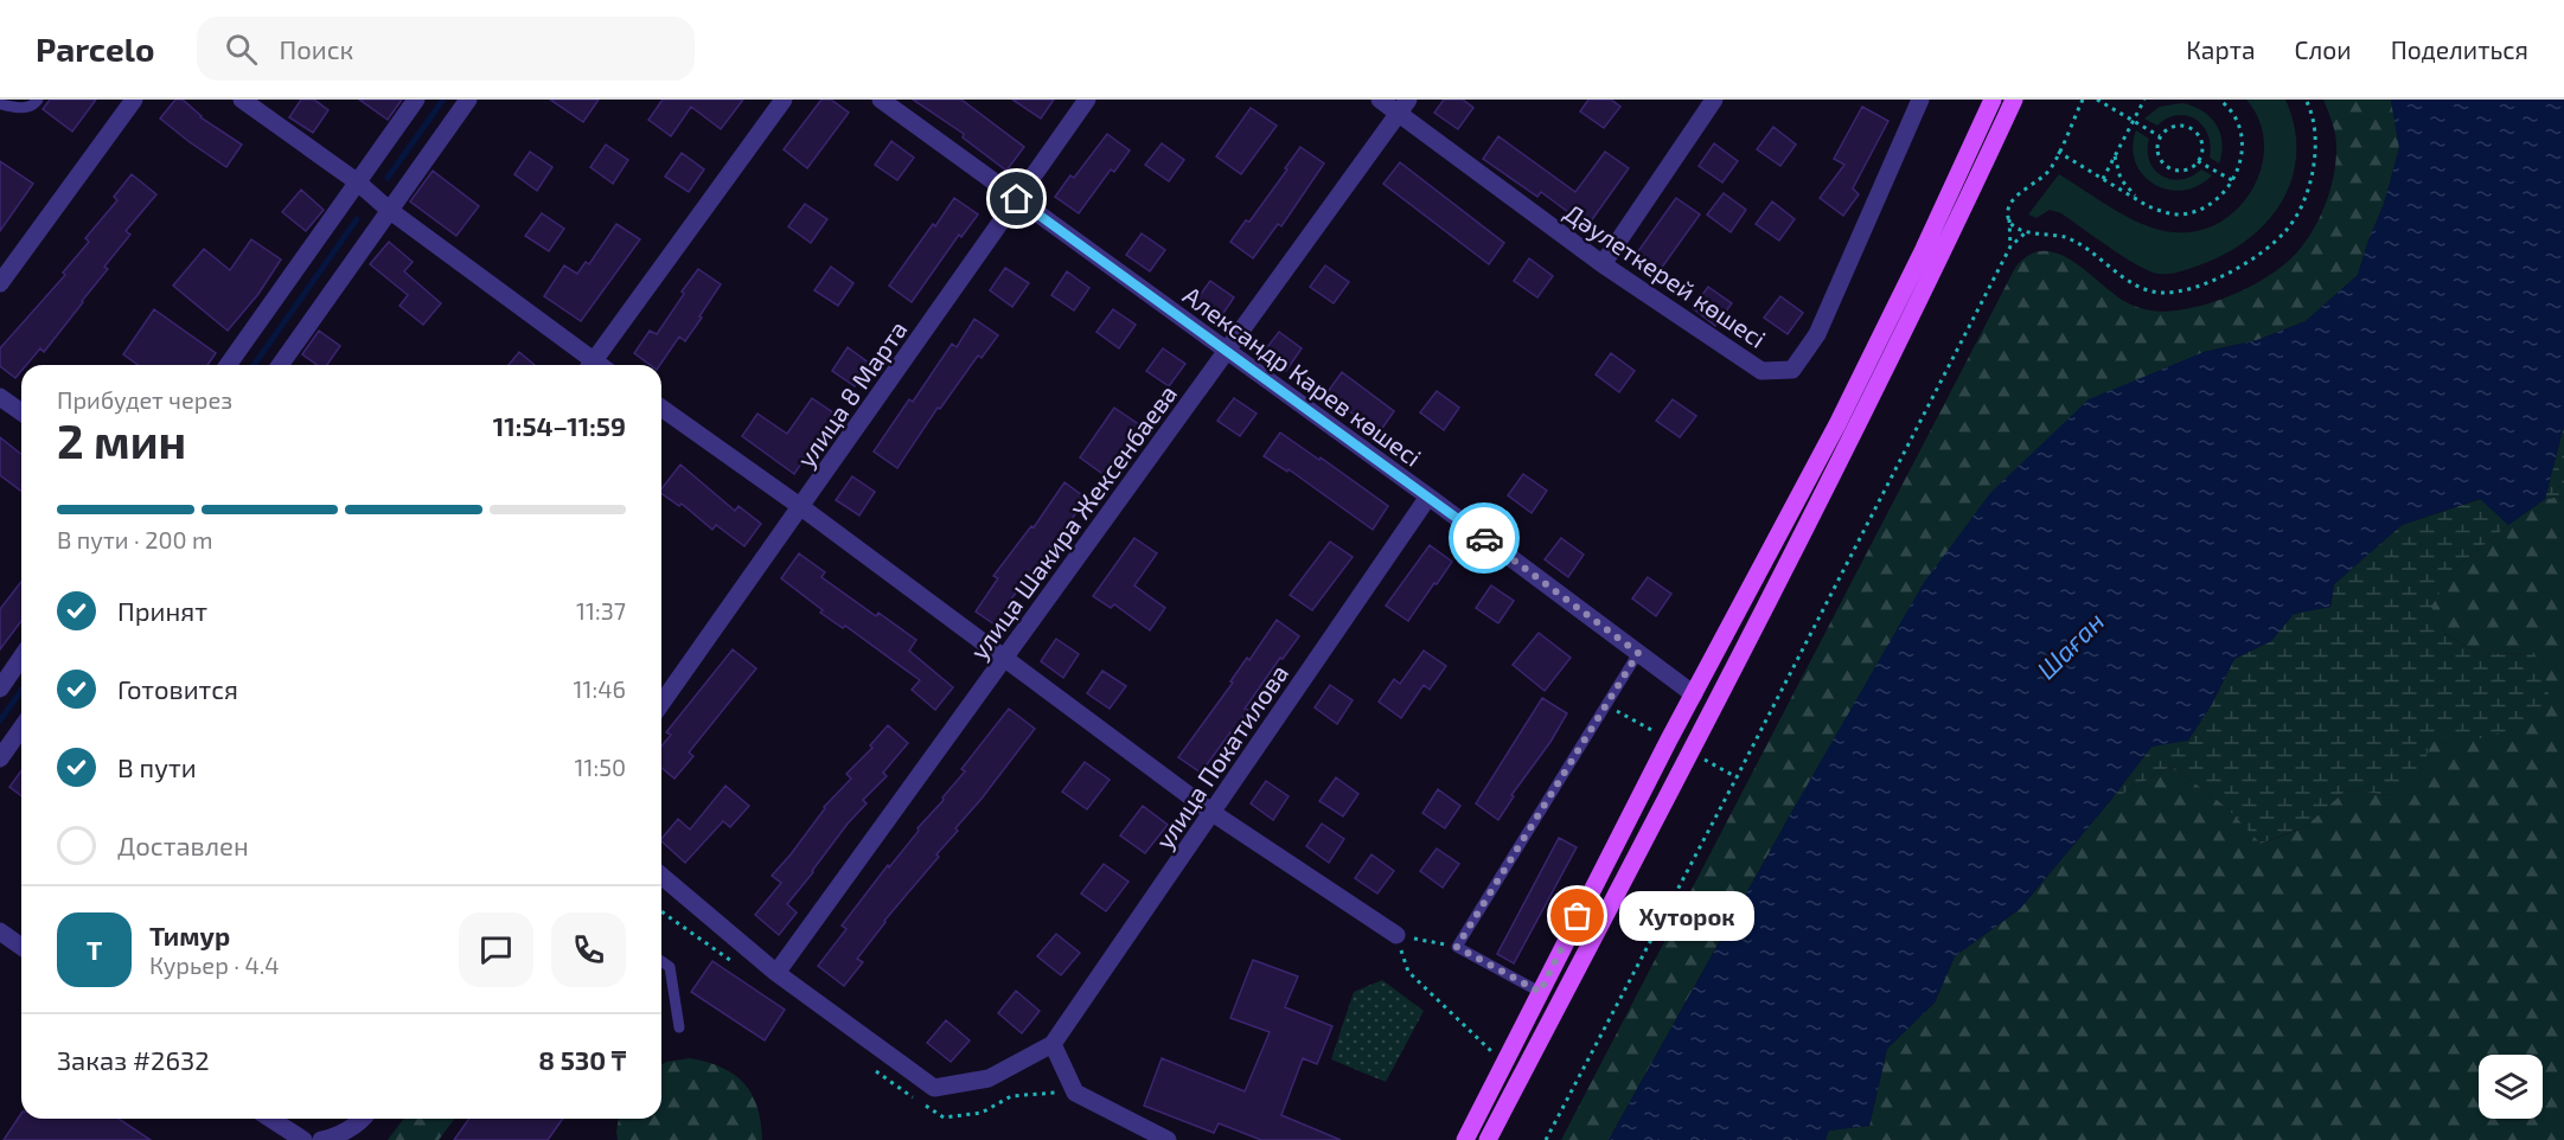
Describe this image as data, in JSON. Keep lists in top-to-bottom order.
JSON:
{
  "streets": {
    "street": [
      "Дәулеткерей көшесі",
      "Александр Карев көшесі",
      "улица 8 Марта",
      "улица Шакира Жексенбаева",
      "улица Покатилова"
    ]
  },
  "crossings": [
    ["Дәулеткерей көшесі", "улица Шакира Жексенбаева"],
    ["Александр Карев көшесі", "улица 8 Марта"],
    ["Александр Карев көшесі", "улица Шакира Жексенбаева"],
    ["Александр Карев көшесі", "улица Покатилова"]
  ],
  "water": ["Шаған"],
  "places": ["Хуторок"],
  "page": {
    "header": "Parcelo",
    "search": "Поиск",
    "nav": ["Карта", "Слои", "Поделиться"],
    "heading": ["2 мин", "Прибудет через", "11:54–11:59"],
    "panel": [
      "Тимур",
      "Курьер · 4.4",
      "Заказ #2632",
      "8 530 ₸"
    ],
    "bar": "В пути · 200 m",
    "list": [
      ["Принят", "11:37"],
      ["Готовится", "11:46"],
      ["В пути", "11:50"],
      "Доставлен"
    ],
    "bubble": "Хуторок",
    "round": "Т"
  }
}
